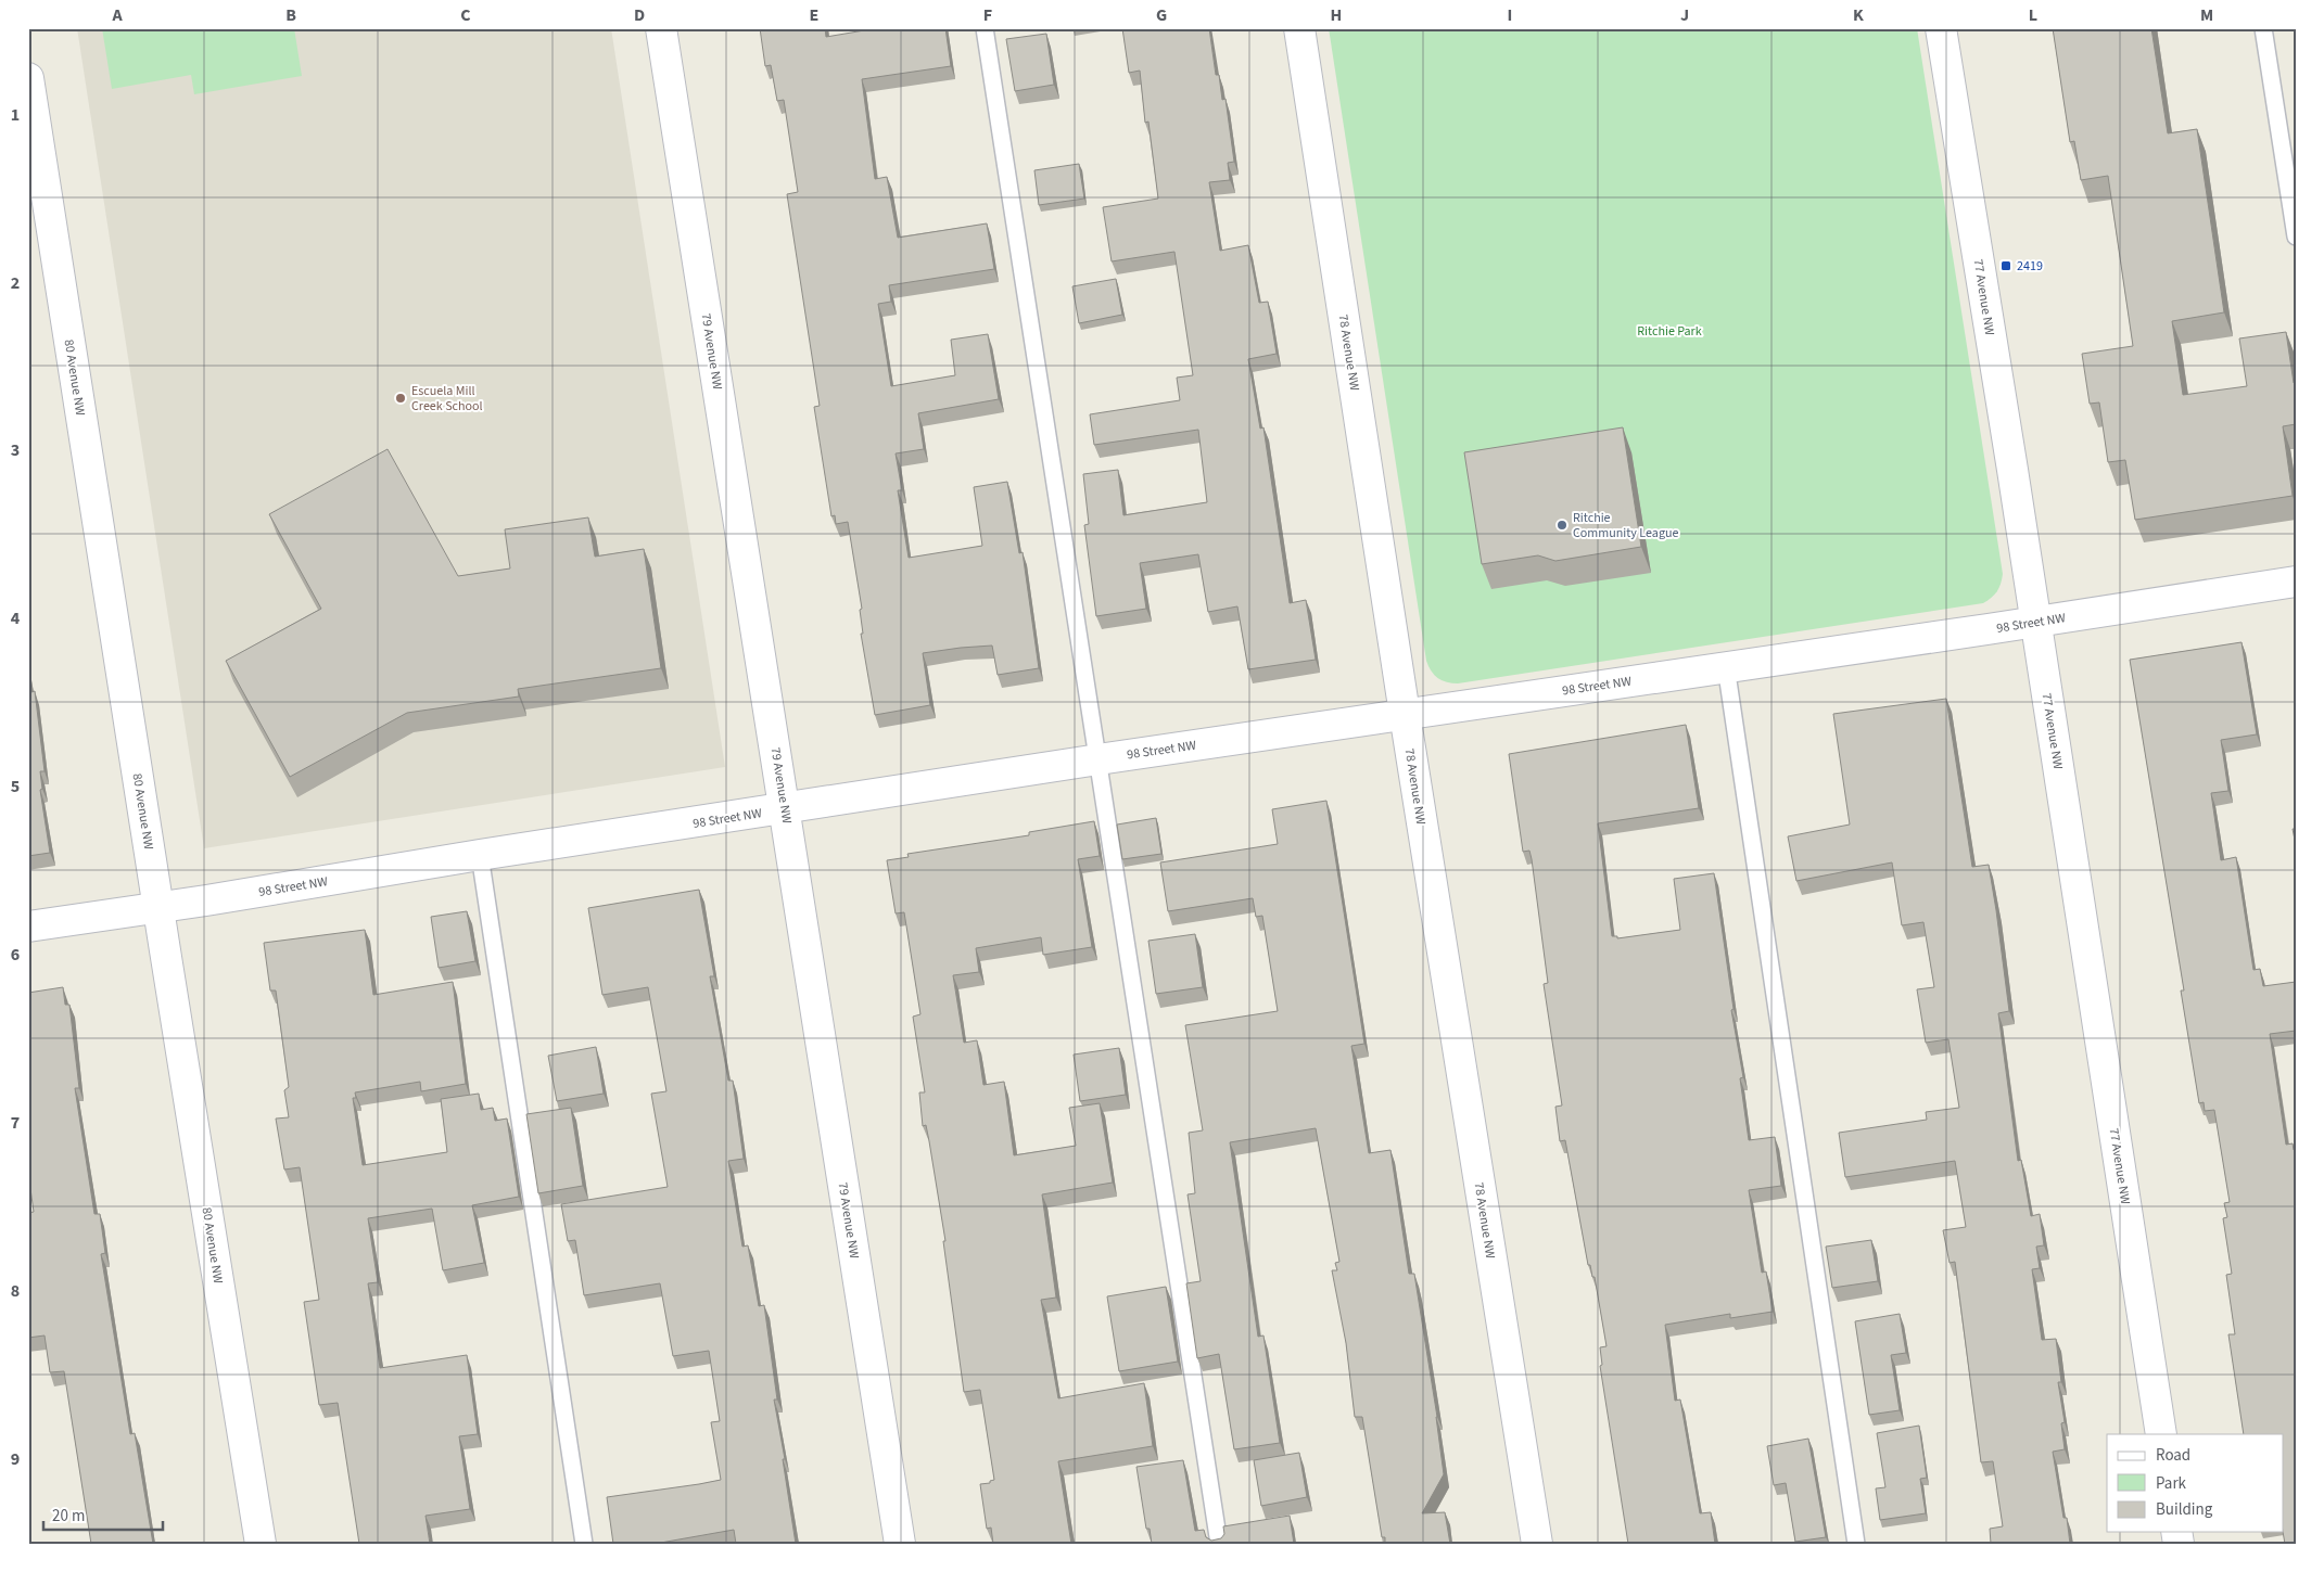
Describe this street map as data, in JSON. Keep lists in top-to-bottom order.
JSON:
{
  "streets": {
    "street": [
      "77 Avenue NW",
      "79 Avenue NW",
      "78 Avenue NW",
      "80 Avenue NW",
      "98 Street NW"
    ]
  },
  "crossings": [
    ["77 Avenue NW", "98 Street NW"],
    ["79 Avenue NW", "98 Street NW"],
    ["78 Avenue NW", "98 Street NW"],
    ["80 Avenue NW", "98 Street NW"]
  ],
  "parks": ["Ritchie Park"],
  "places": {
    "transit": ["2419"],
    "other": ["Escuela Mill Creek School", "Ritchie Community League"]
  },
  "legend": ["Road", "Park", "Building"],
  "scale_bar": "20 m",
  "grid": {
    "columns": [
      "A",
      "B",
      "C",
      "D",
      "E",
      "F",
      "G",
      "H",
      "I",
      "J",
      "K",
      "L",
      "M"
    ],
    "rows": [
      "1",
      "2",
      "3",
      "4",
      "5",
      "6",
      "7",
      "8",
      "9"
    ]
  }
}
